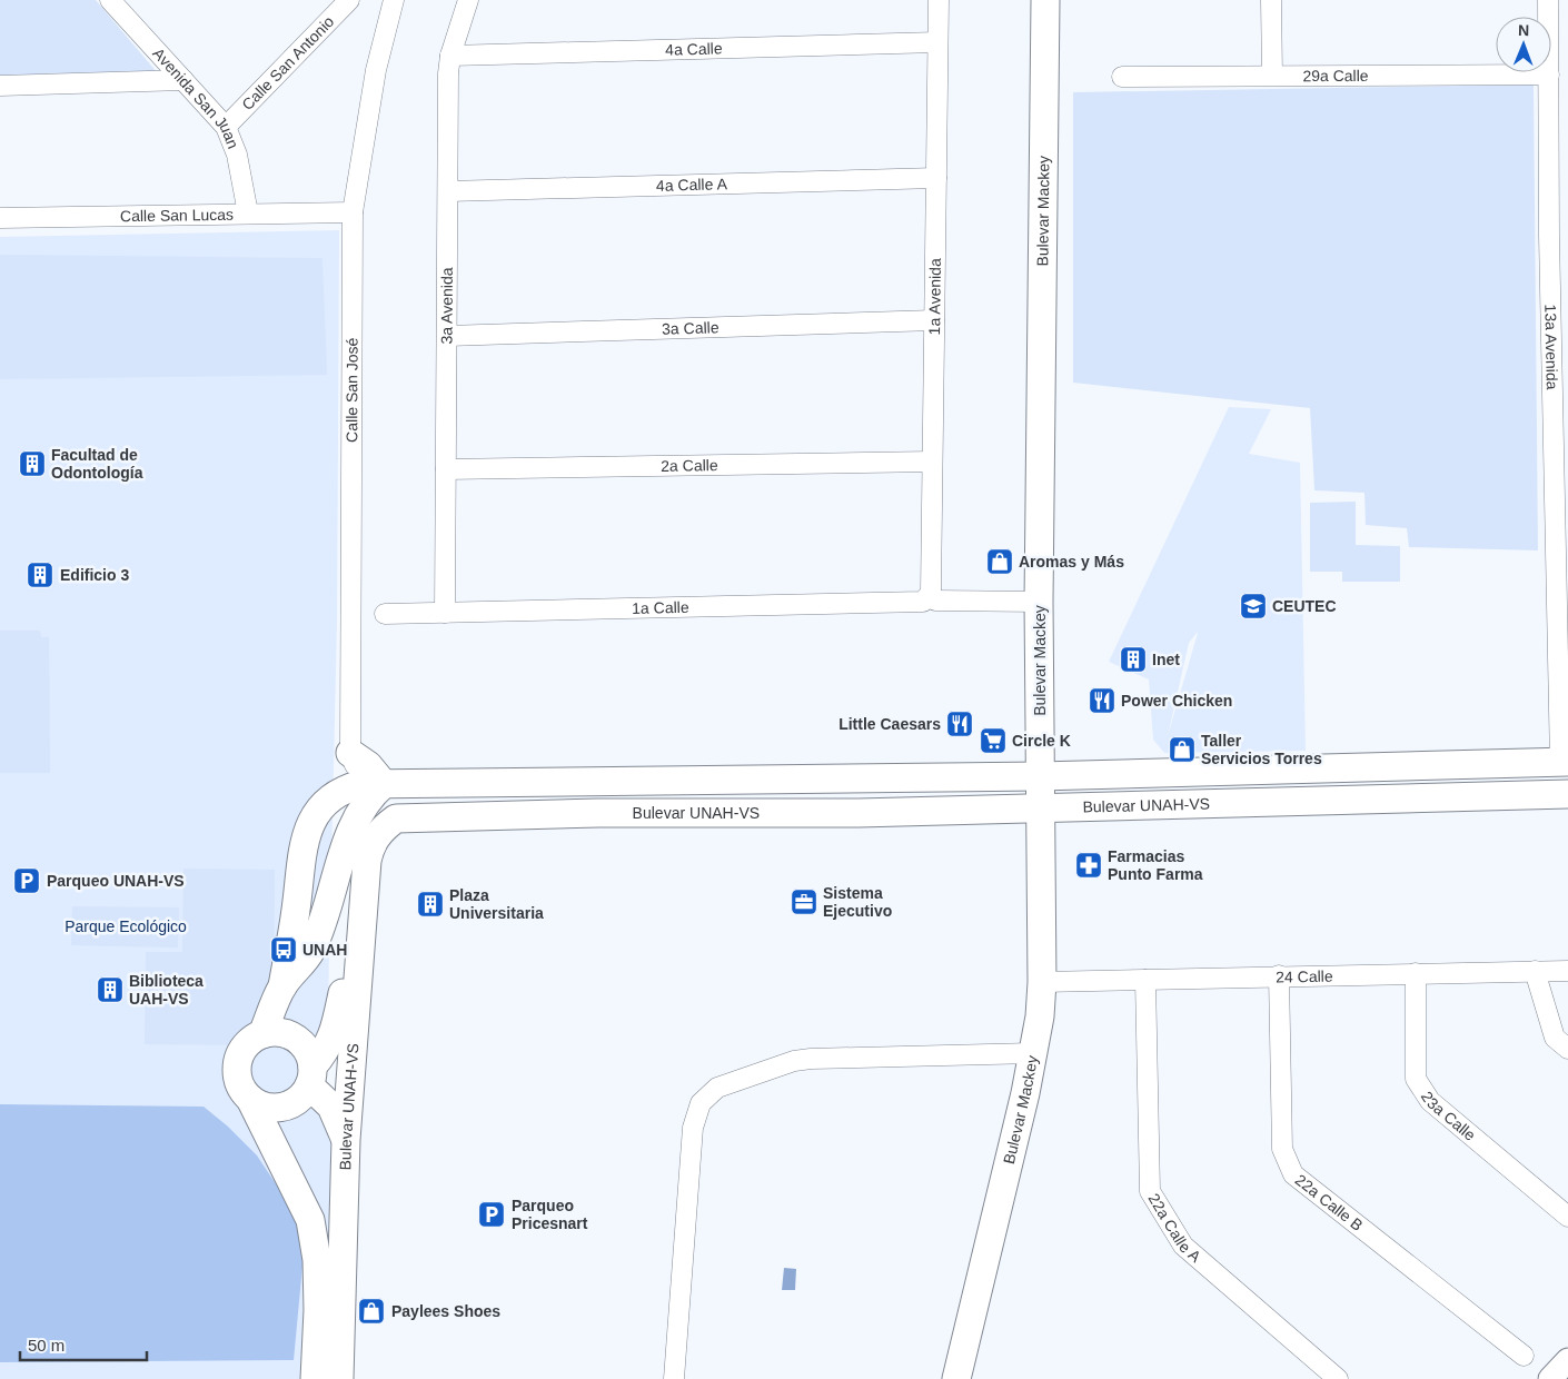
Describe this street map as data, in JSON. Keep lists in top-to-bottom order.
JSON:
{
  "streets": {
    "main road": ["Bulevar Mackey", "Bulevar UNAH-VS"],
    "street": [
      "4a Calle",
      "Calle San Antonio",
      "29a Calle",
      "Avenida San Juan",
      "4a Calle A",
      "Calle San Lucas",
      "1a Avenida",
      "3a Avenida",
      "3a Calle",
      "13a Avenida",
      "Calle San José",
      "2a Calle",
      "1a Calle",
      "24 Calle",
      "23a Calle",
      "22a Calle B",
      "22a Calle A"
    ]
  },
  "crossings": [
    ["4a Calle", "1a Avenida"],
    ["4a Calle", "3a Avenida"],
    ["Calle San Antonio", "Avenida San Juan"],
    ["29a Calle", "13a Avenida"],
    ["Avenida San Juan", "Calle San Lucas"],
    ["4a Calle A", "1a Avenida"],
    ["4a Calle A", "3a Avenida"],
    ["Bulevar Mackey", "1a Calle"],
    ["Bulevar Mackey", "Bulevar UNAH-VS"],
    ["Bulevar Mackey", "24 Calle"],
    ["Calle San Lucas", "Calle San José"],
    ["1a Avenida", "3a Calle"],
    ["1a Avenida", "2a Calle"],
    ["1a Avenida", "1a Calle"],
    ["3a Avenida", "3a Calle"],
    ["3a Avenida", "2a Calle"],
    ["3a Avenida", "1a Calle"],
    ["Calle San José", "1a Calle"],
    ["24 Calle", "23a Calle"],
    ["24 Calle", "22a Calle B"],
    ["24 Calle", "22a Calle A"]
  ],
  "parks": ["Parque Ecológico"],
  "places": {
    "building": [
      "Facultad de Odontología",
      "Edificio 3",
      "Inet",
      "Plaza Universitaria",
      "Biblioteca UAH-VS"
    ],
    "shop": ["Aromas y Más", "Taller Servicios Torres", "Paylees Shoes"],
    "school or university": ["CEUTEC"],
    "restaurant": ["Power Chicken", "Little Caesars"],
    "supermarket": ["Circle K"],
    "pharmacy": ["Farmacias Punto Farma"],
    "parking": ["Parqueo UNAH-VS", "Parqueo Pricesnart"],
    "office": ["Sistema Ejecutivo"],
    "bus stop": ["UNAH"]
  },
  "scale_bar": "50 m",
  "north": "top"
}
